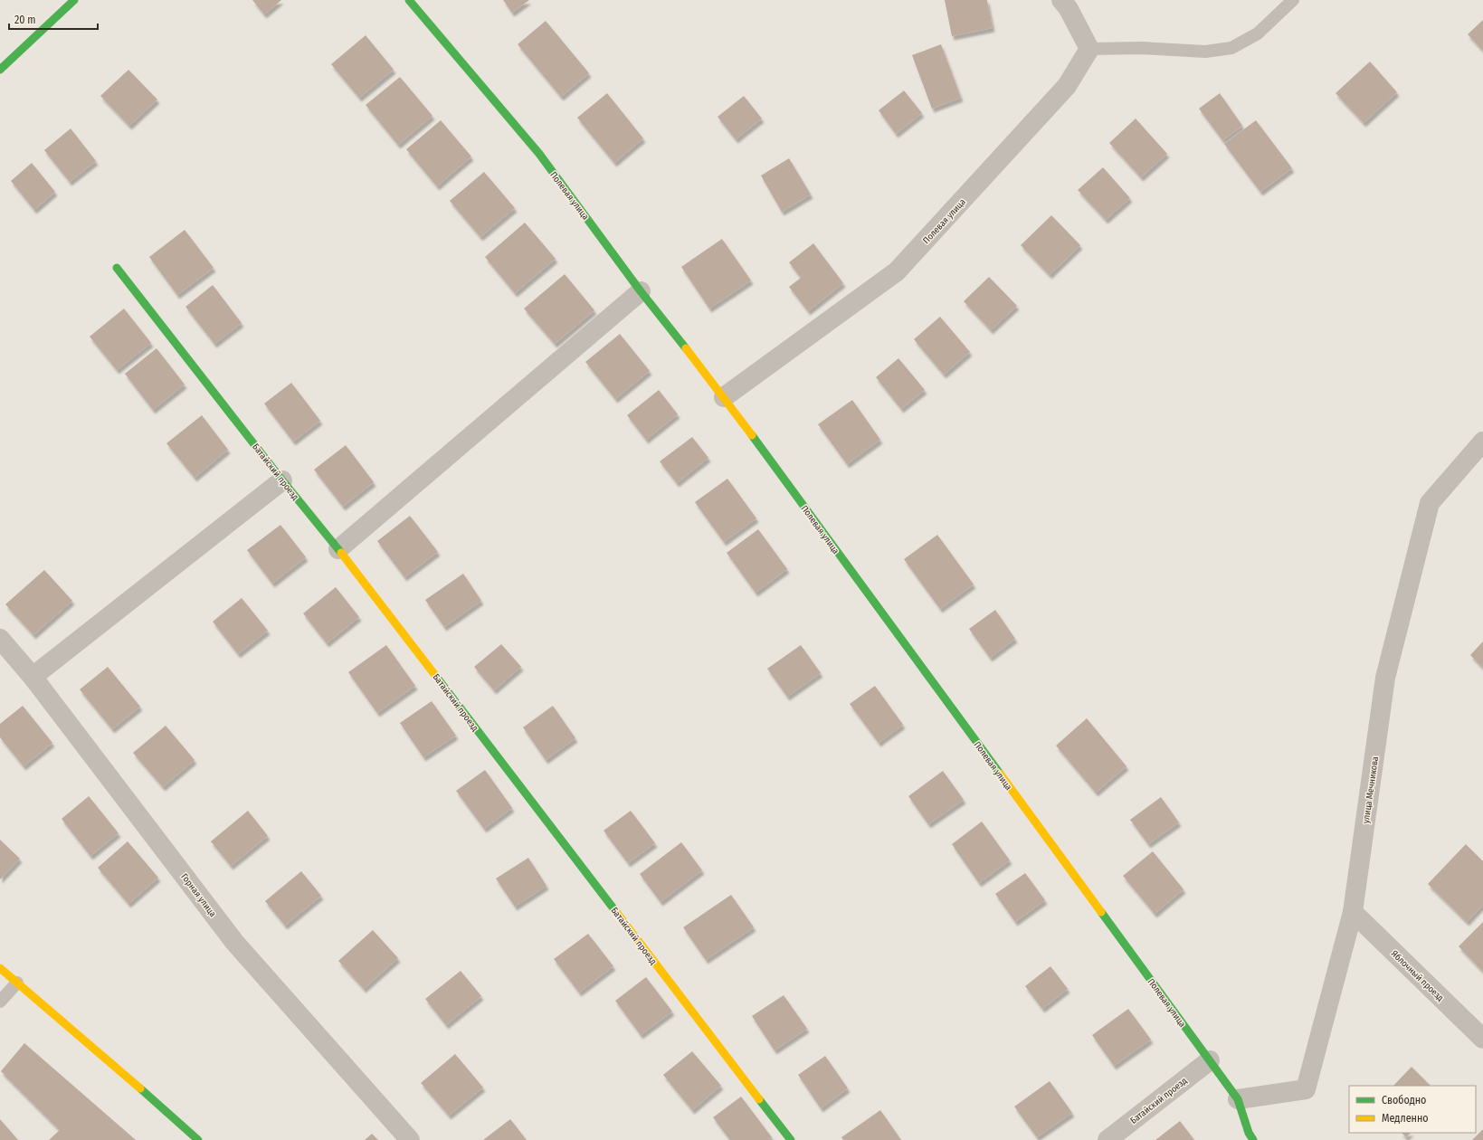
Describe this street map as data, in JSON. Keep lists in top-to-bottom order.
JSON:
{
  "streets": {
    "street": [
      "Полевая улица",
      "Батайский проезд",
      "улица Мечникова",
      "Горная улица",
      "Яблочный проезд"
    ]
  },
  "crossings": [
    ["Полевая улица", "Батайский проезд"],
    ["Полевая улица", "улица Мечникова"],
    ["улица Мечникова", "Яблочный проезд"]
  ],
  "legend": ["Свободно", "Медленно"],
  "scale_bar": "20 m"
}
